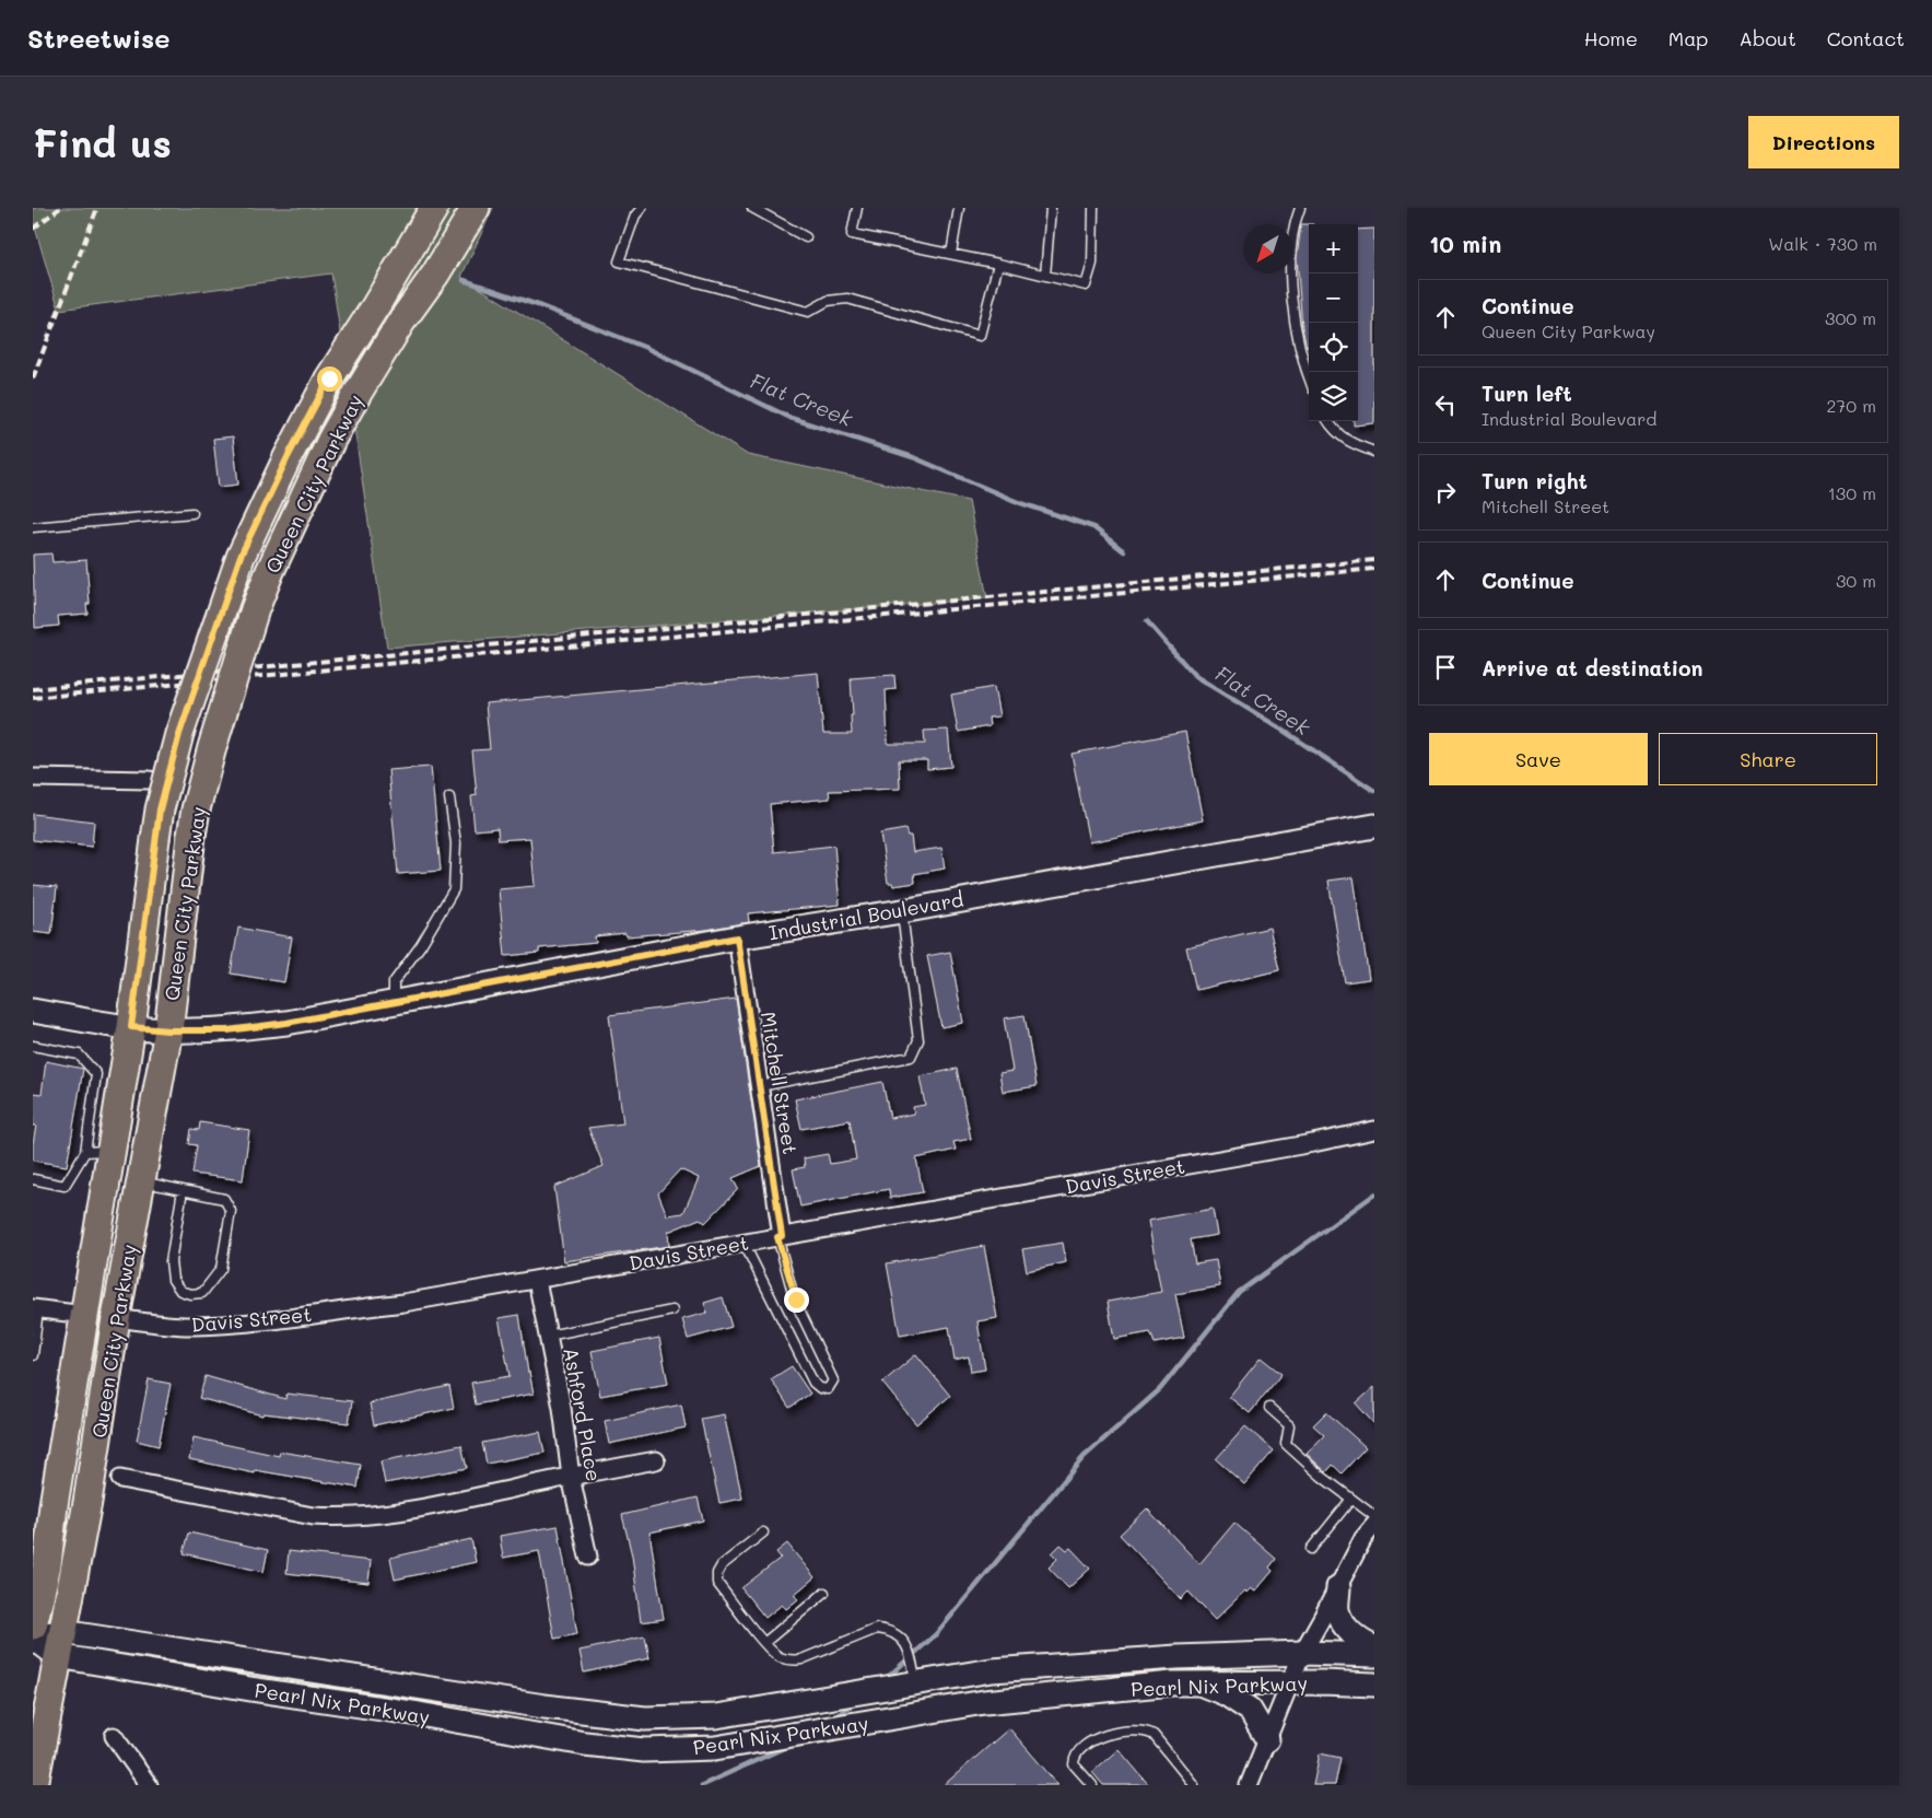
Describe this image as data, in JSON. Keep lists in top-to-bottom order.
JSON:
{
  "streets": {
    "main road": [
      "Queen City Parkway",
      "Industrial Boulevard",
      "Davis Street",
      "Pearl Nix Parkway"
    ],
    "street": ["Mitchell Street", "Ashford Place"]
  },
  "crossings": [
    ["Queen City Parkway", "Industrial Boulevard"],
    ["Queen City Parkway", "Davis Street"],
    ["Queen City Parkway", "Pearl Nix Parkway"],
    ["Industrial Boulevard", "Mitchell Street"],
    ["Mitchell Street", "Davis Street"],
    ["Davis Street", "Ashford Place"]
  ],
  "water": ["Flat Creek"],
  "north": "bottom left",
  "page": {
    "header": "Streetwise",
    "nav": [
      "Home",
      "Map",
      "About",
      "Contact"
    ],
    "buttons": [
      "Directions",
      ["Save", "Share"]
    ],
    "title": "Find us",
    "heading": ["10 min", "Walk · 730 m"],
    "map_buttons": ["+", "−"],
    "list": [
      ["Continue", "Queen City Parkway", "300 m"],
      ["Turn left", "Industrial Boulevard", "270 m"],
      ["Turn right", "Mitchell Street", "130 m"],
      ["Continue", "30 m"],
      "Arrive at destination"
    ]
  }
}
